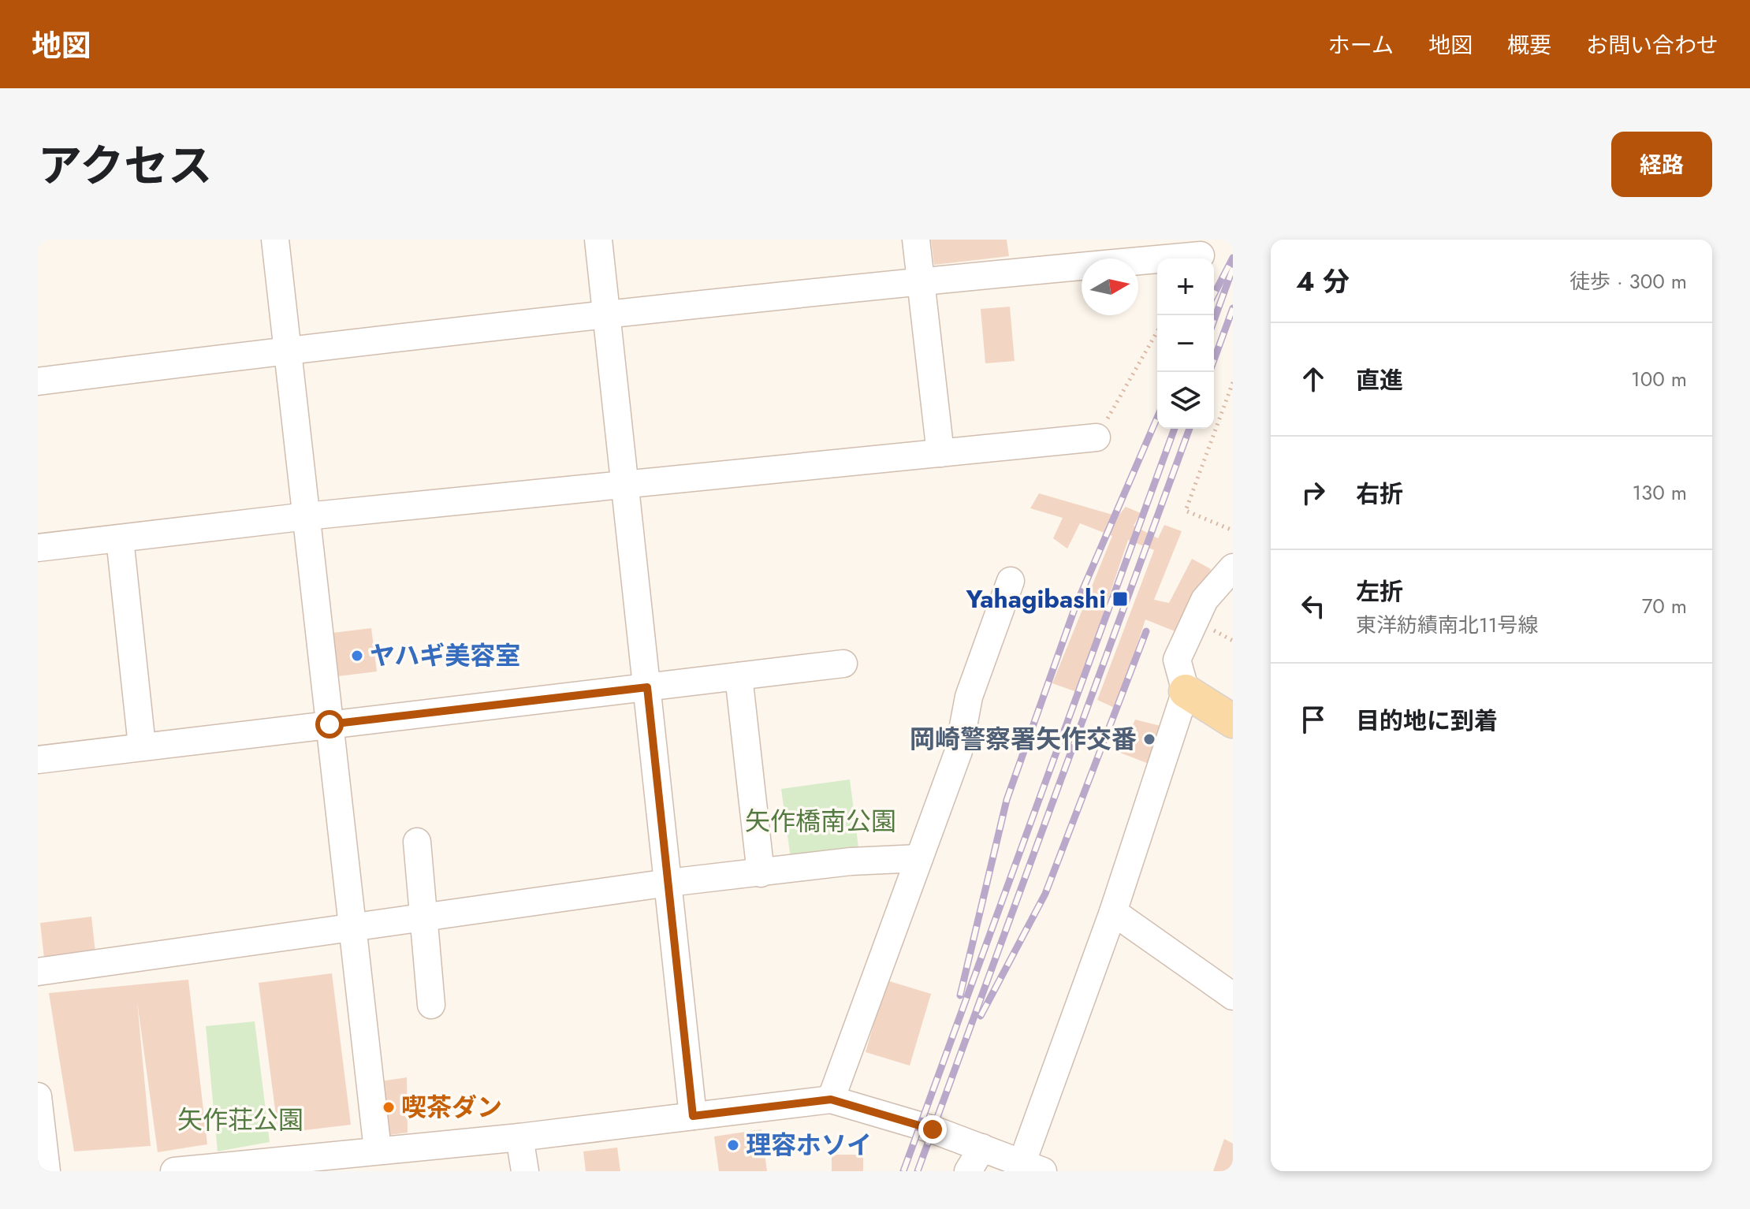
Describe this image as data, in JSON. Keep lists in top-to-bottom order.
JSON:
{
  "parks": ["矢作橋南公園", "矢作荘公園"],
  "places": {
    "transit": ["Yahagibashi"],
    "other": [
      "ヤハギ美容室",
      "岡崎警察署矢作交番",
      "喫茶ダン",
      "理容ホソイ"
    ]
  },
  "north": "right",
  "page": {
    "header": "地図",
    "nav": [
      "ホーム",
      "地図",
      "概要",
      "お問い合わせ"
    ],
    "title": "アクセス",
    "buttons": "経路",
    "heading": ["4 分", "徒歩 · 300 m"],
    "map_buttons": ["+", "−"],
    "list": [
      ["直進", "100 m"],
      ["右折", "130 m"],
      ["左折", "東洋紡績南北11号線", "70 m"],
      "目的地に到着"
    ]
  }
}
